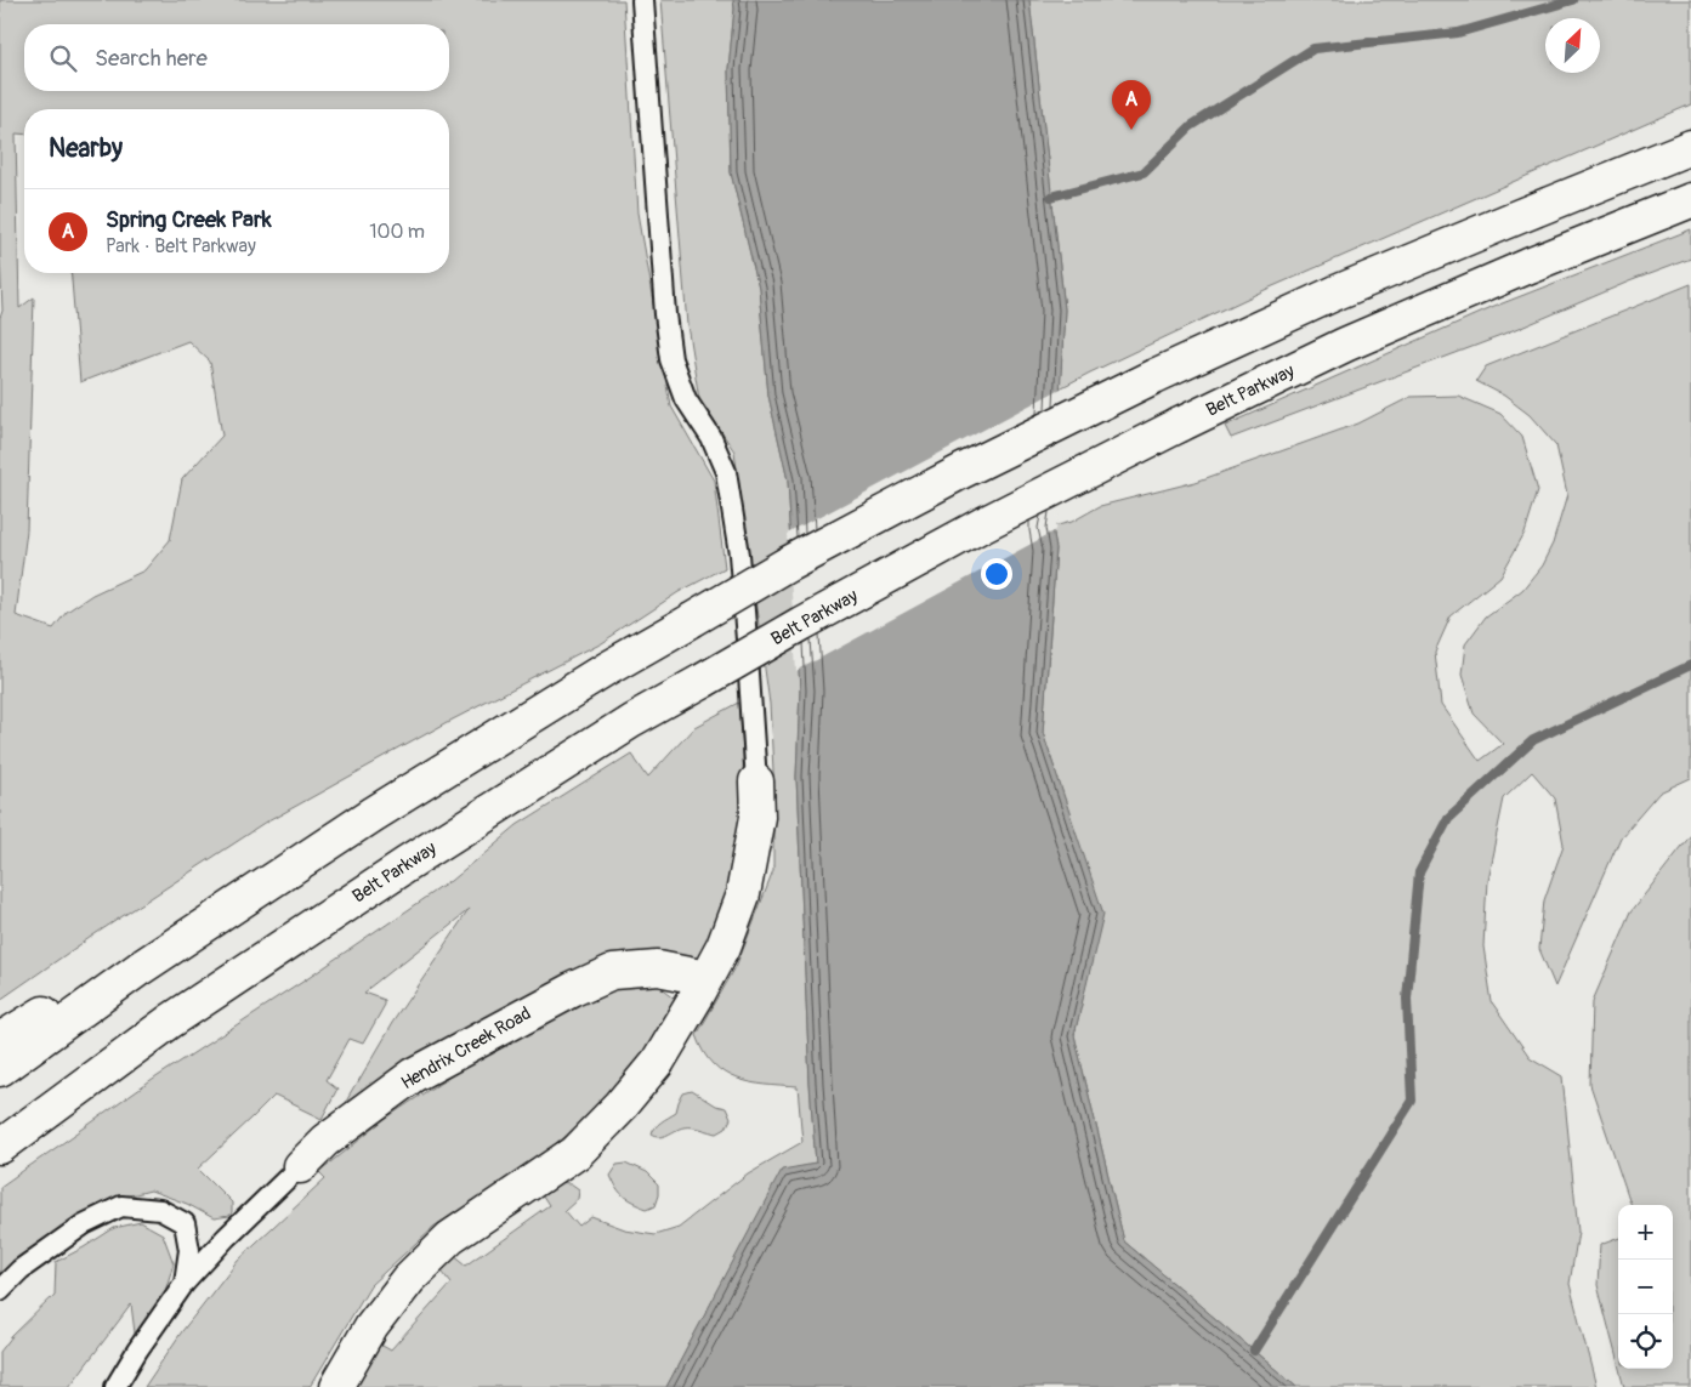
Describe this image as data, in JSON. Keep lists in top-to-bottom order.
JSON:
{
  "streets": {
    "main road": ["Belt Parkway", "Hendrix Creek Road"]
  },
  "north": "top right",
  "page": {
    "search": "Search here",
    "pins": "A",
    "heading": "Nearby",
    "list": [
      {
        "mark": "A",
        "name": "Spring Creek Park",
        "note": "Park · Belt Parkway",
        "value": "100 m"
      }
    ],
    "map_buttons": ["+", "−"]
  }
}
